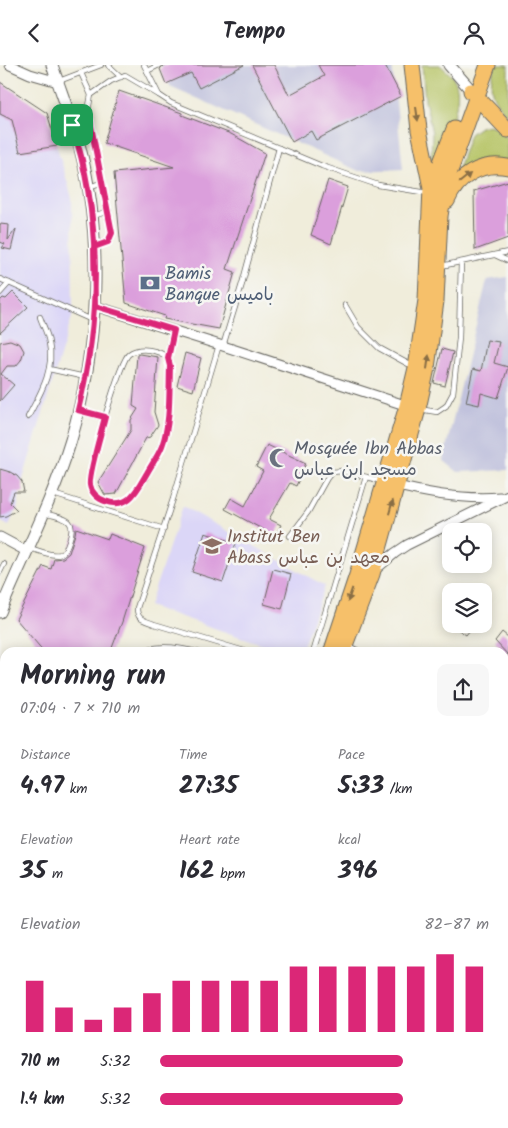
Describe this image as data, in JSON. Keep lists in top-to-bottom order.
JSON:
{
  "places": {
    "bank": ["Bamis Banque باميس"],
    "mosque": ["Mosquée Ibn Abbas مسجد ابن عباس"],
    "school or university": ["Institut Ben Abass معهد بن عباس"]
  },
  "page": {
    "header": "Tempo",
    "heading": ["Morning run", "07:04 · 7 × 710 m"],
    "stats": [
      ["Distance", "4.97 km"],
      ["Time", "27:35"],
      ["Pace", "5:33 /km"],
      ["Elevation", "35 m"],
      ["Heart rate", "162 bpm"],
      ["kcal", "396"]
    ],
    "chart": ["Elevation", "82–87 m"],
    "list": [
      {
        "name": "710 m",
        "note": "5:32"
      },
      {
        "name": "1.4 km",
        "note": "5:32"
      }
    ]
  }
}
